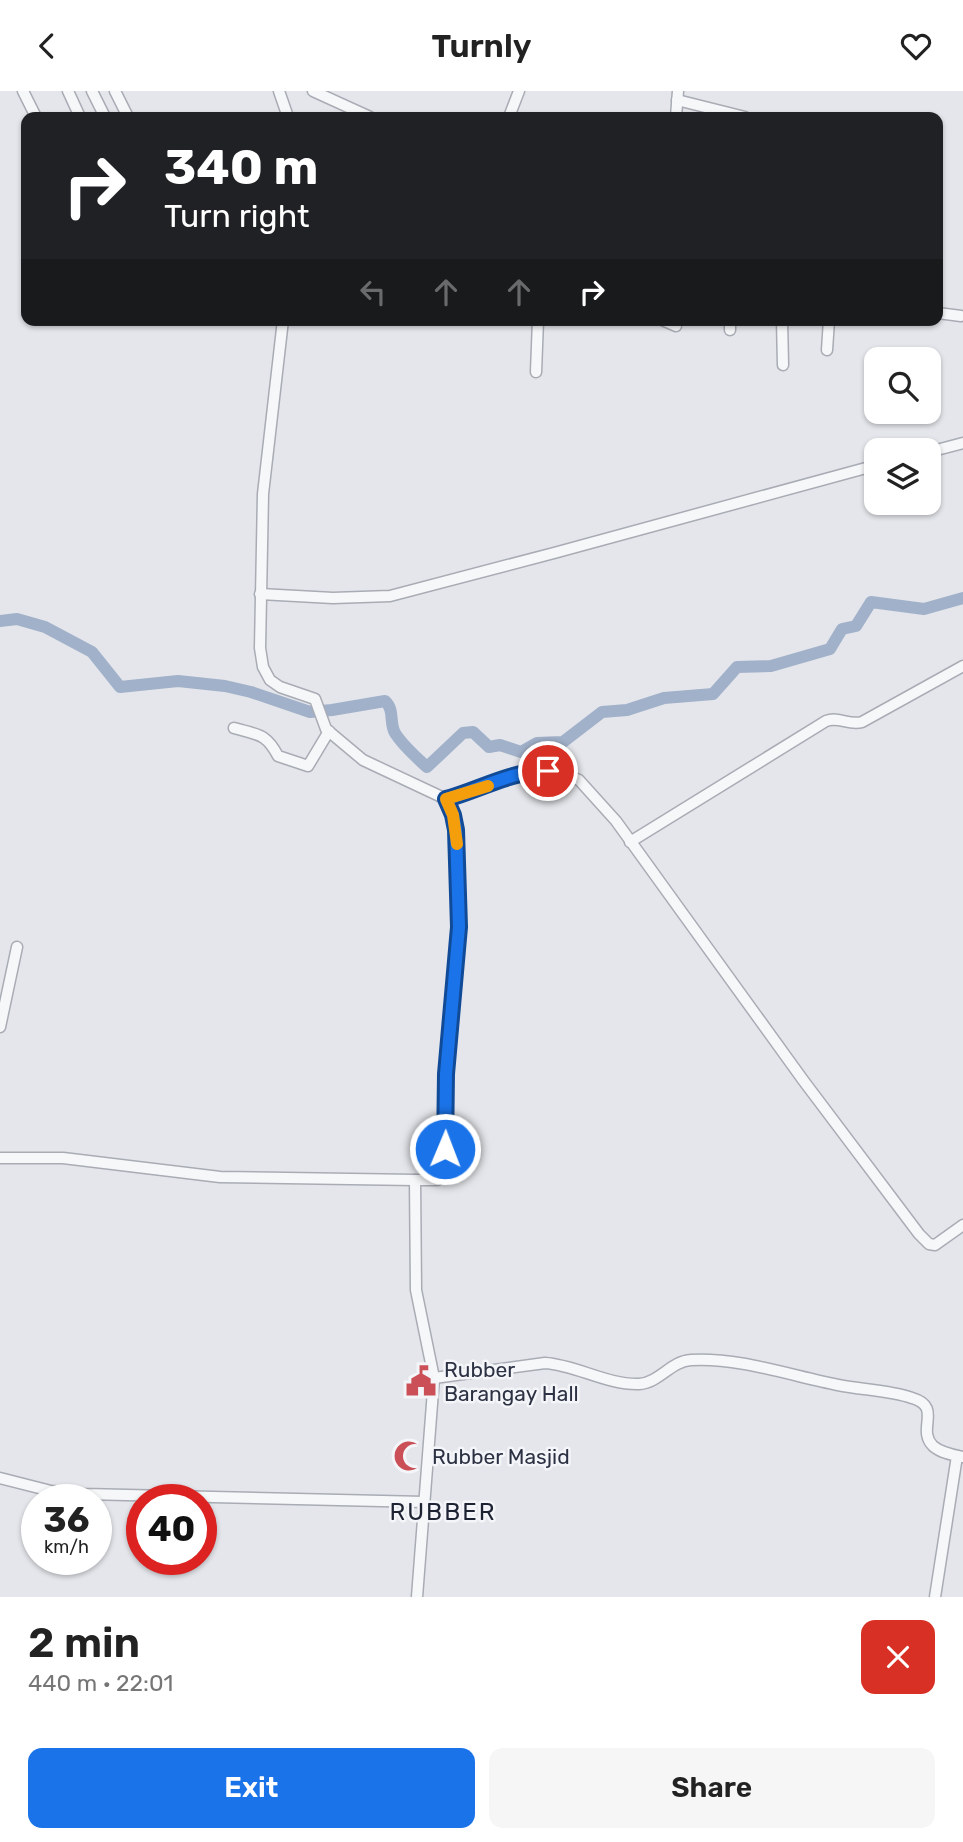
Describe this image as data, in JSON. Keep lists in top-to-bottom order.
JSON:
{
  "districts": ["RUBBER"],
  "places": {
    "public building": ["Rubber Barangay Hall"],
    "mosque": ["Rubber Masjid"]
  },
  "page": {
    "header": "Turnly",
    "turn": ["340 m", "Turn right"],
    "speed": "36 km/h",
    "limit": "40",
    "heading": ["2 min", "440 m · 22:01"],
    "buttons": ["Exit", "Share"]
  }
}
